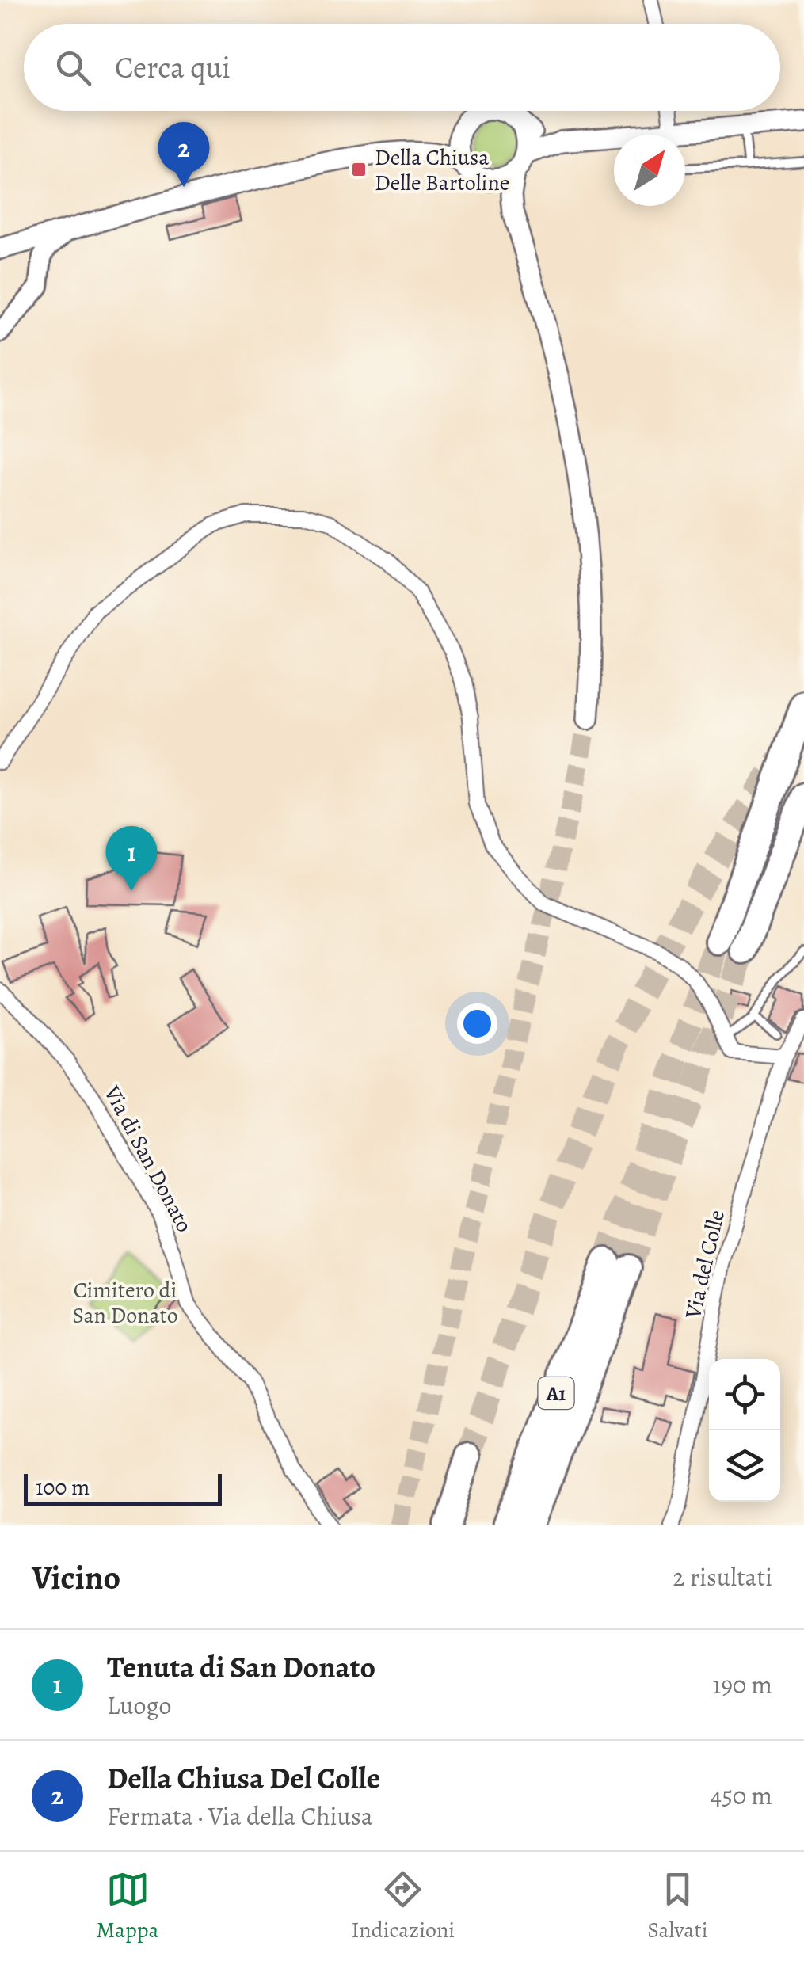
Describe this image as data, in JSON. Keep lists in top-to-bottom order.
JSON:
{
  "streets": {
    "highway": ["A1"],
    "street": ["Via di San Donato", "Via del Colle"]
  },
  "parks": ["Cimitero di San Donato"],
  "places": {
    "transit": ["Della Chiusa Delle Bartoline"]
  },
  "scale_bar": "100 m",
  "north": "top right",
  "page": {
    "search": "Cerca qui",
    "pins": ["2", "1"],
    "scale": "100 m",
    "heading": ["Vicino", "2 risultati"],
    "list": [
      {
        "mark": "1",
        "name": "Tenuta di San Donato",
        "note": "Luogo",
        "value": "190 m"
      },
      {
        "mark": "2",
        "name": "Della Chiusa Del Colle",
        "note": "Fermata · Via della Chiusa",
        "value": "450 m"
      }
    ],
    "nav": ["Mappa", "Indicazioni", "Salvati"]
  }
}
